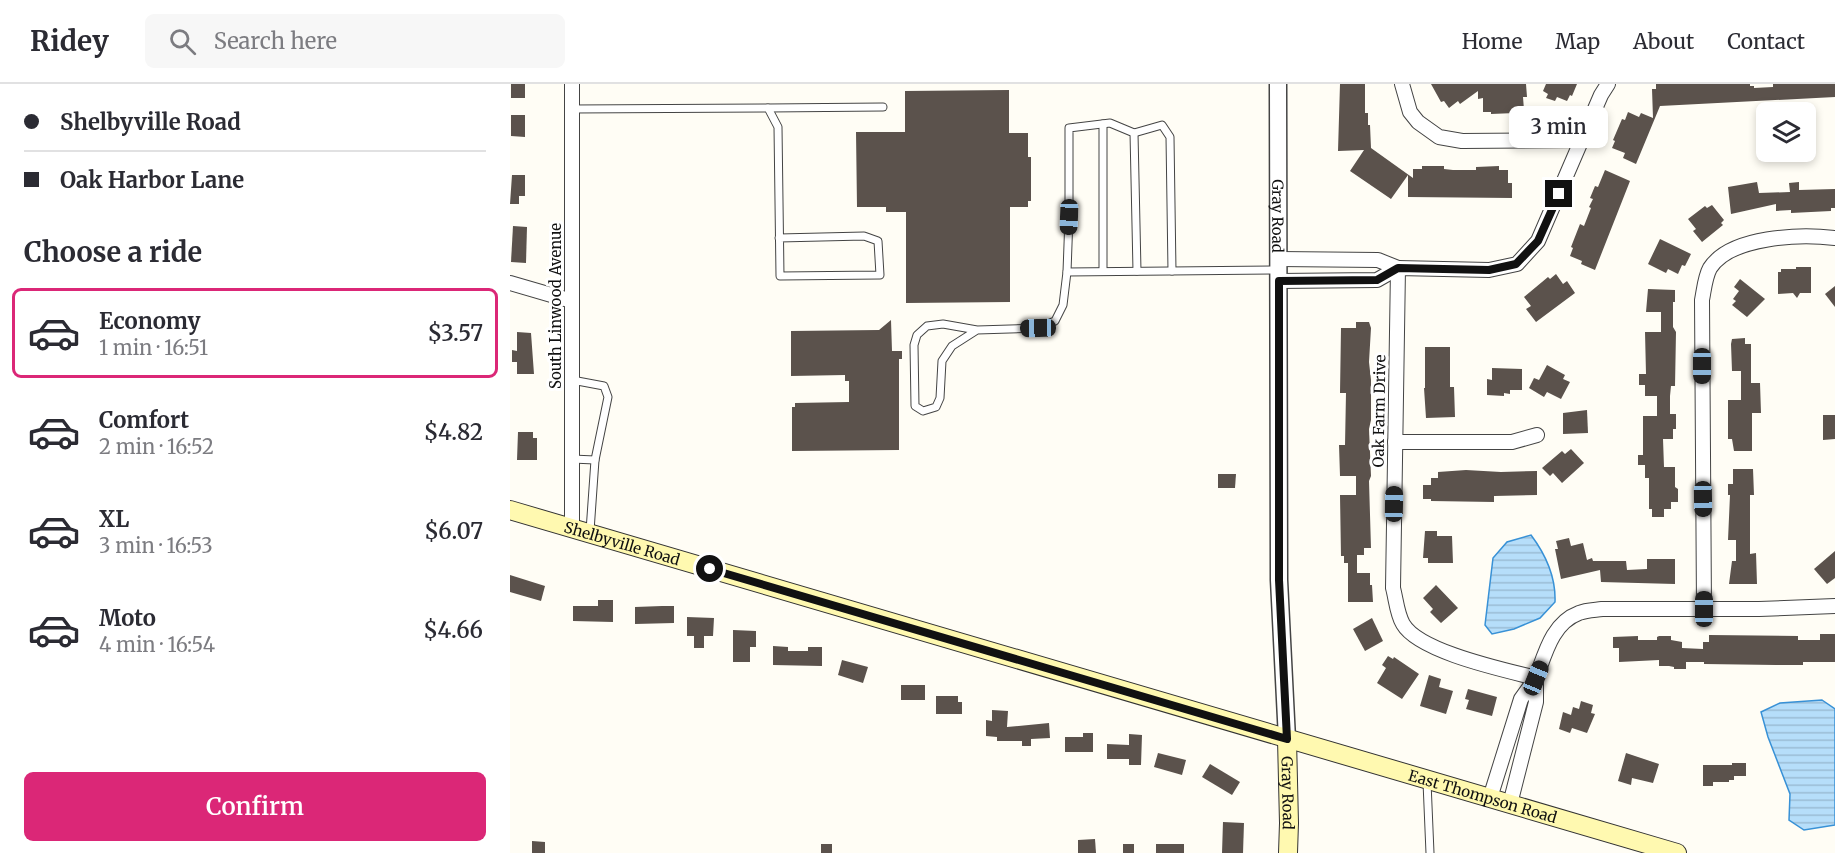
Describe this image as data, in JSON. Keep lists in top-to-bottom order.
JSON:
{
  "streets": {
    "main road": ["Gray Road", "Shelbyville Road", "East Thompson Road"],
    "street": ["South Linwood Avenue", "Oak Farm Drive"]
  },
  "crossings": [
    ["Gray Road", "Shelbyville Road"],
    ["Gray Road", "East Thompson Road"],
    ["South Linwood Avenue", "Shelbyville Road"],
    ["Shelbyville Road", "East Thompson Road"]
  ],
  "page": {
    "header": "Ridey",
    "search": "Search here",
    "nav": [
      "Home",
      "Map",
      "About",
      "Contact"
    ],
    "banner": ["Shelbyville Road", "Oak Harbor Lane"],
    "bubble": "3 min",
    "heading": "Choose a ride",
    "list": [
      {
        "name": "Economy",
        "note": "1 min · 16:51",
        "value": "$3.57"
      },
      {
        "name": "Comfort",
        "note": "2 min · 16:52",
        "value": "$4.82"
      },
      {
        "name": "XL",
        "note": "3 min · 16:53",
        "value": "$6.07"
      },
      {
        "name": "Moto",
        "note": "4 min · 16:54",
        "value": "$4.66"
      }
    ],
    "buttons": "Confirm"
  }
}
